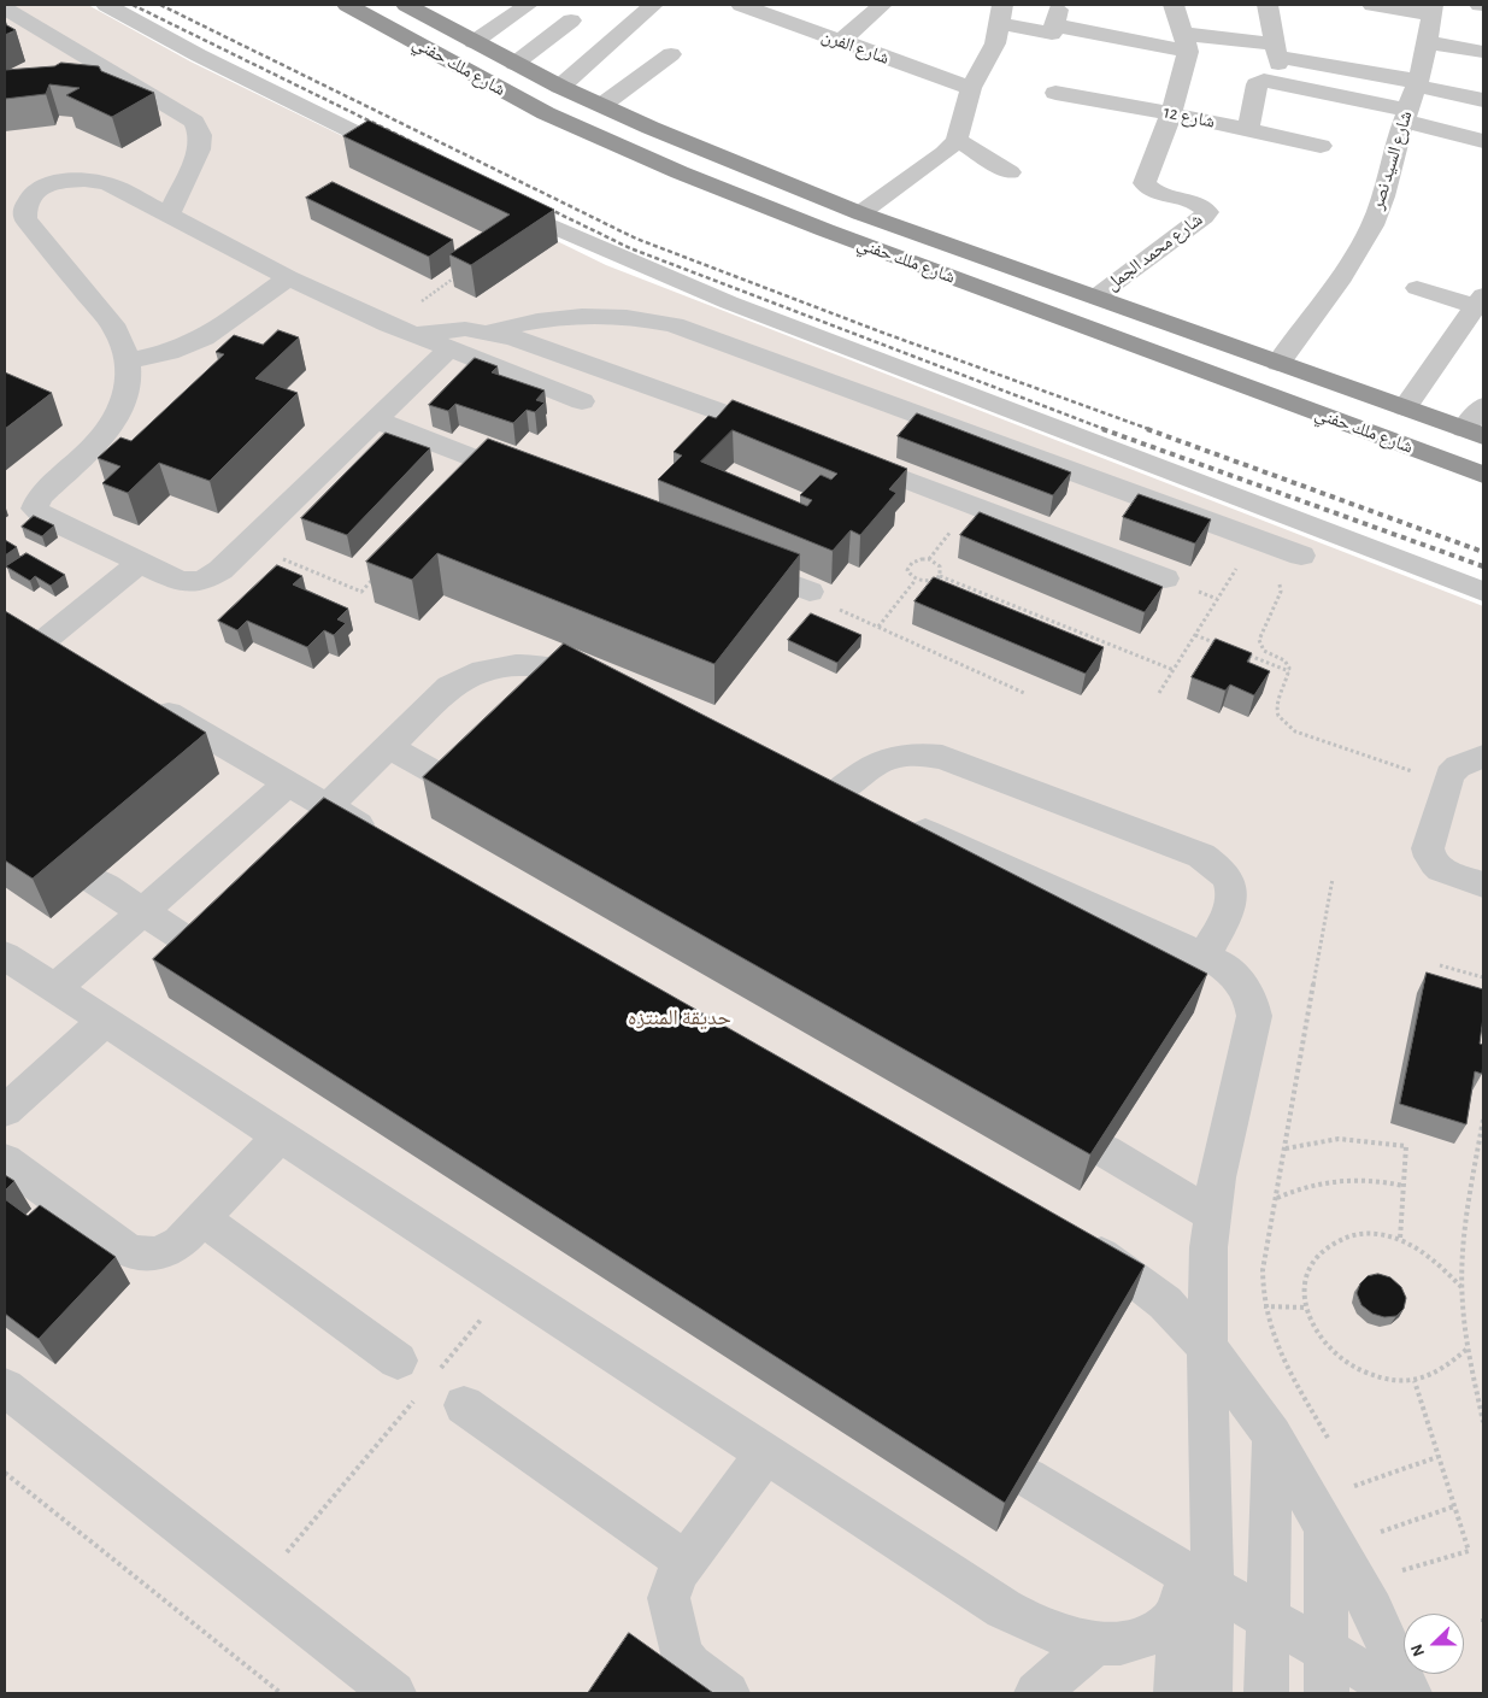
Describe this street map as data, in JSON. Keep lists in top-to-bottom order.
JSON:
{
  "streets": {
    "highway": ["شارع ملك حفني"],
    "street": [
      "شارع الفرن",
      "شارع 12",
      "شارع السيد نصر",
      "شارع محمد الجمل"
    ]
  },
  "crossings": [
    ["شارع ملك حفني", "شارع السيد نصر"],
    ["شارع ملك حفني", "شارع محمد الجمل"],
    ["شارع 12", "شارع محمد الجمل"]
  ],
  "parks": ["حديقة المنتزه"],
  "north": "left"
}
